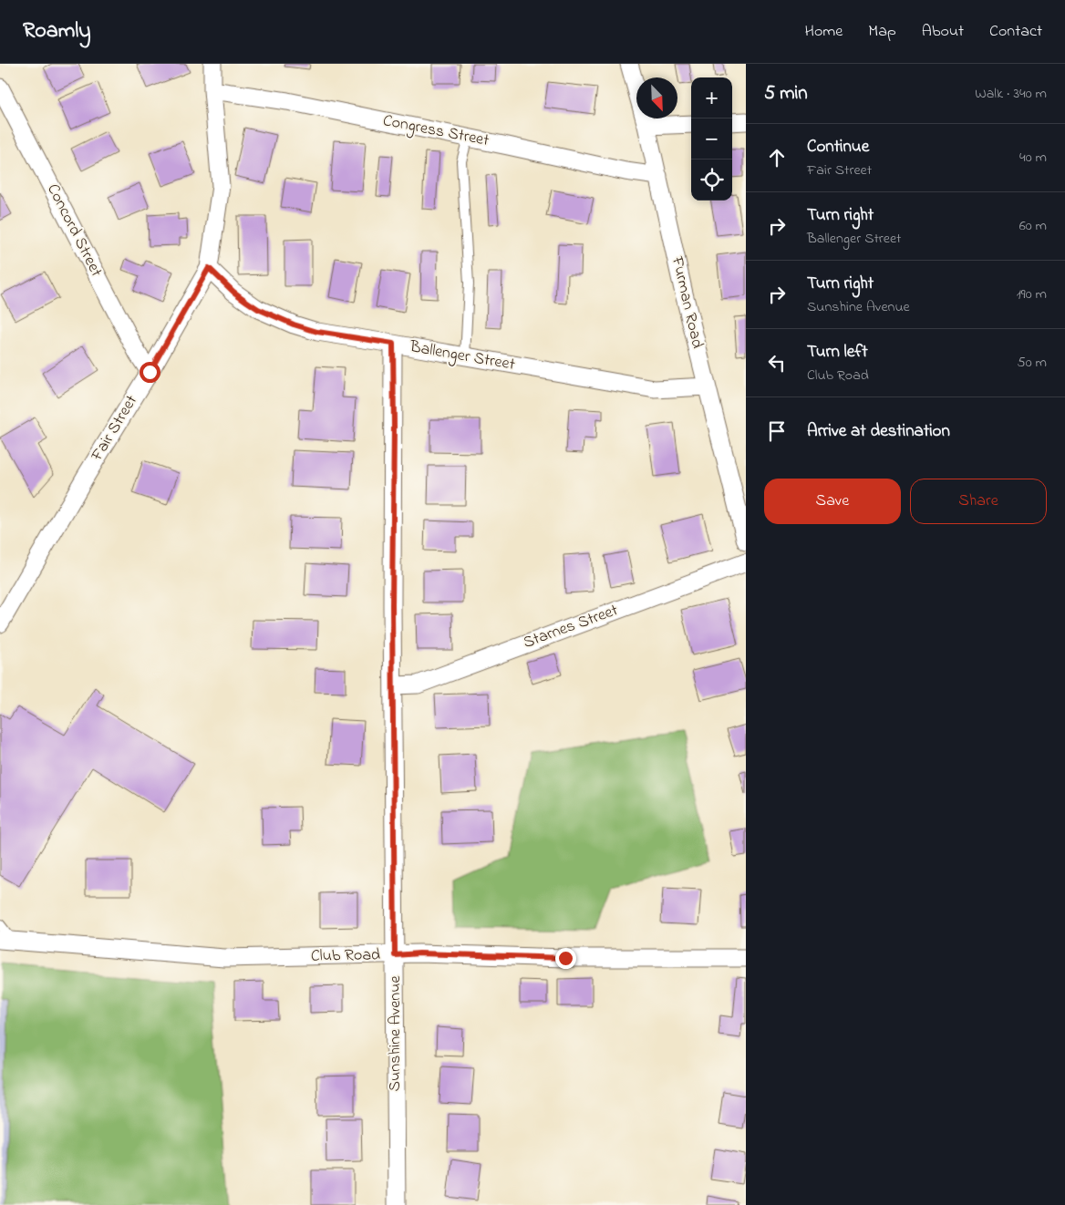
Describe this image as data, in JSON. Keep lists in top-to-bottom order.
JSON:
{
  "streets": {
    "street": [
      "Congress Street",
      "Concord Street",
      "Furman Road",
      "Ballenger Street",
      "Fair Street",
      "Starnes Street",
      "Club Road",
      "Sunshine Avenue"
    ]
  },
  "crossings": [
    ["Congress Street", "Furman Road"],
    ["Congress Street", "Fair Street"],
    ["Concord Street", "Fair Street"],
    ["Furman Road", "Ballenger Street"],
    ["Ballenger Street", "Fair Street"],
    ["Ballenger Street", "Sunshine Avenue"],
    ["Starnes Street", "Sunshine Avenue"],
    ["Club Road", "Sunshine Avenue"]
  ],
  "north": "bottom right",
  "page": {
    "header": "Roamly",
    "nav": [
      "Home",
      "Map",
      "About",
      "Contact"
    ],
    "heading": ["5 min", "Walk · 340 m"],
    "map_buttons": ["+", "−"],
    "list": [
      ["Continue", "Fair Street", "40 m"],
      ["Turn right", "Ballenger Street", "60 m"],
      ["Turn right", "Sunshine Avenue", "190 m"],
      ["Turn left", "Club Road", "50 m"],
      "Arrive at destination"
    ],
    "buttons": ["Save", "Share"]
  }
}
